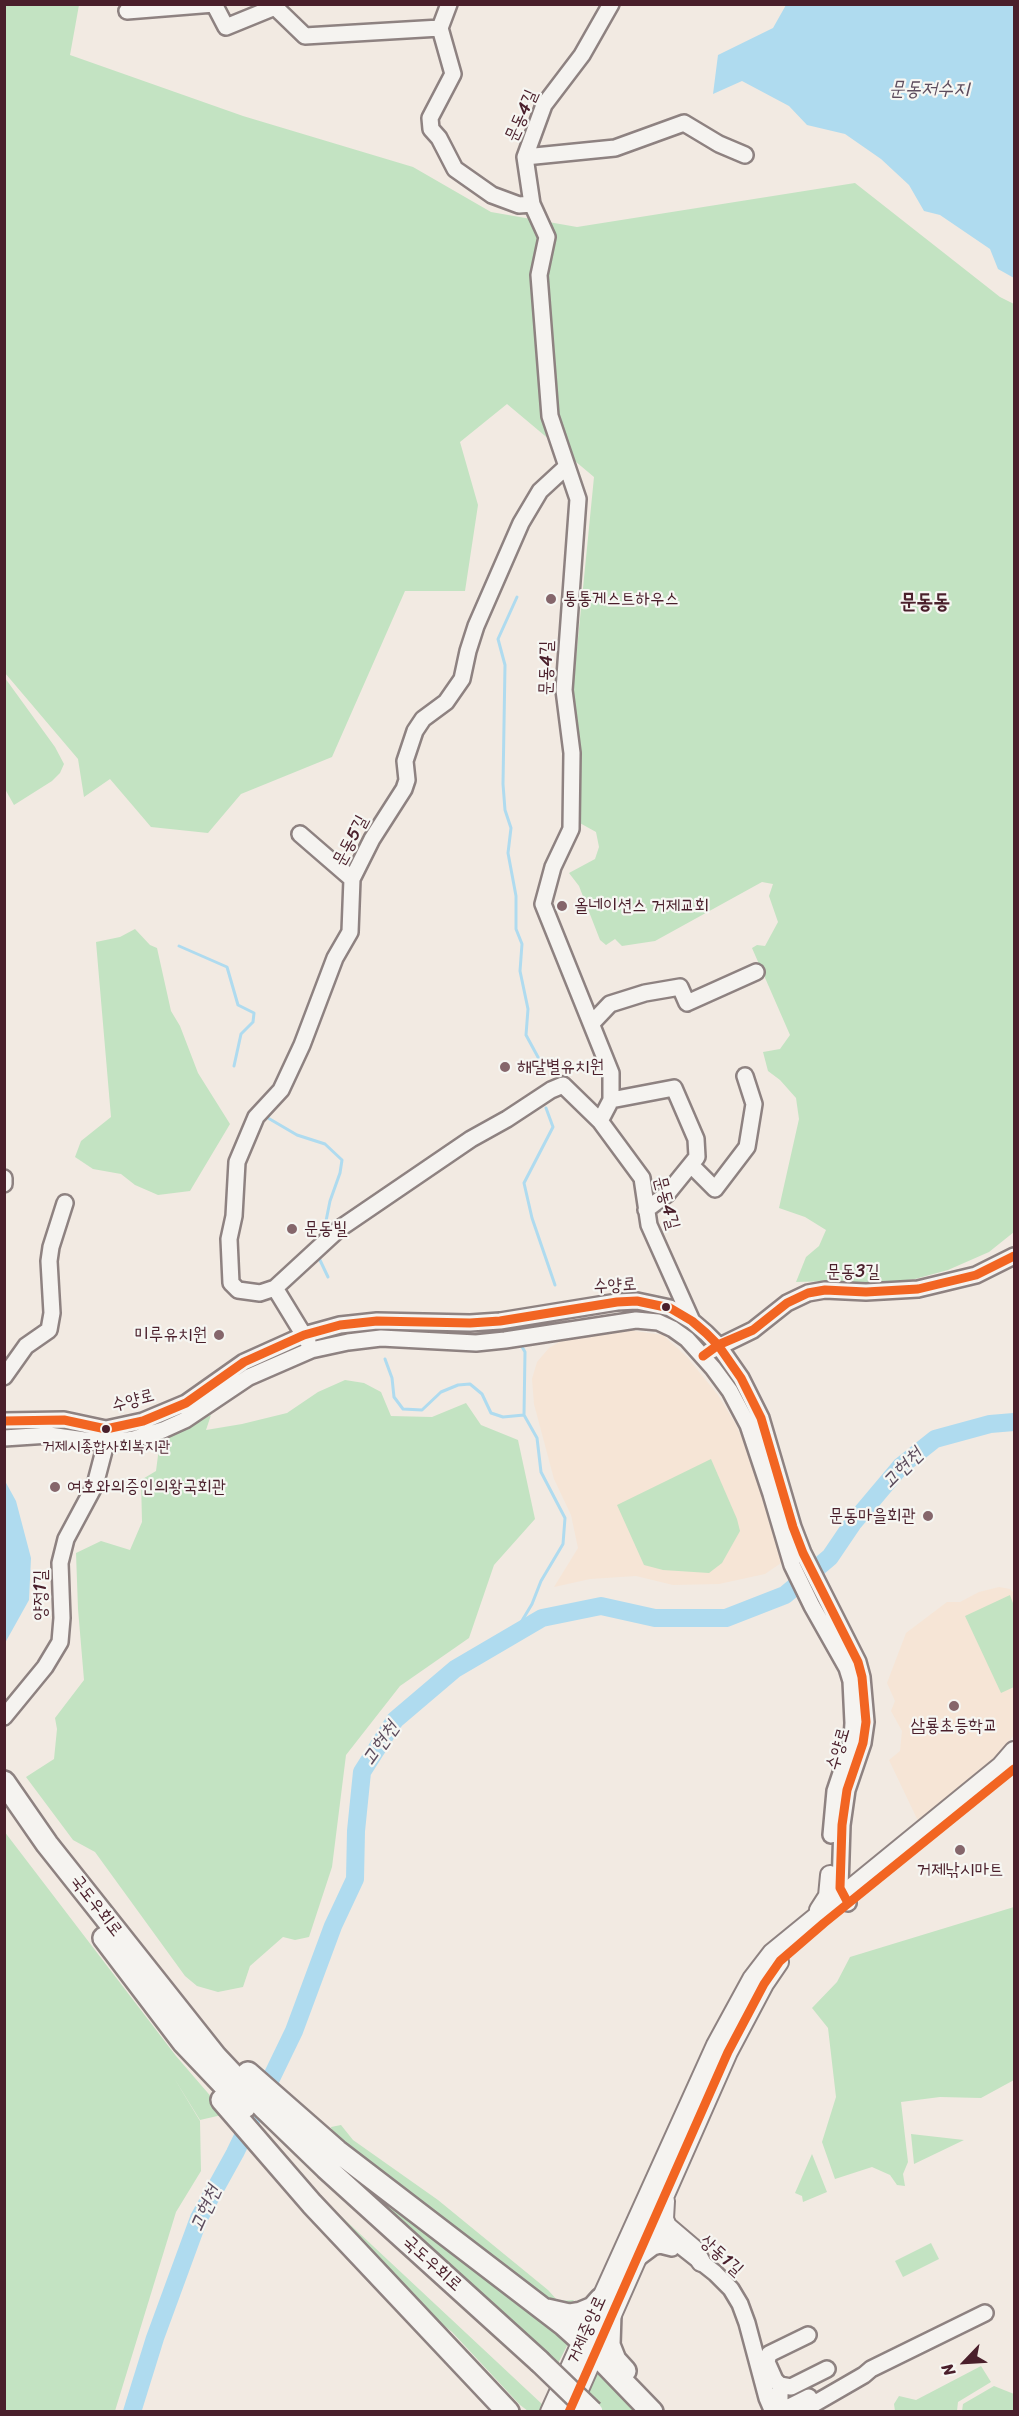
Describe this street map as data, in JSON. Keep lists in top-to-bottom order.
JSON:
{
  "streets": {
    "highway": ["국도우회로"],
    "main road": ["거제중앙로"],
    "street": [
      "문동4길",
      "문동5길",
      "문동3길",
      "수양로",
      "양정1길",
      "상동1길"
    ]
  },
  "crossings": [
    ["문동4길", "문동5길"],
    ["문동4길", "수양로"],
    ["문동3길", "수양로"],
    ["수양로", "양정1길"],
    ["수양로", "거제중앙로"],
    ["상동1길", "거제중앙로"]
  ],
  "districts": ["문동동"],
  "water": ["문동저수지", "고현천"],
  "places": [
    "통통게스트하우스",
    "올네이션스 거제교회",
    "해달별유치원",
    "문동빌",
    "미루유치원",
    "거제시종합사회복지관",
    "여호와의증인의왕국회관",
    "문동마을회관",
    "삼룡초등학교",
    "거제낚시마트"
  ],
  "north": "bottom left"
}
